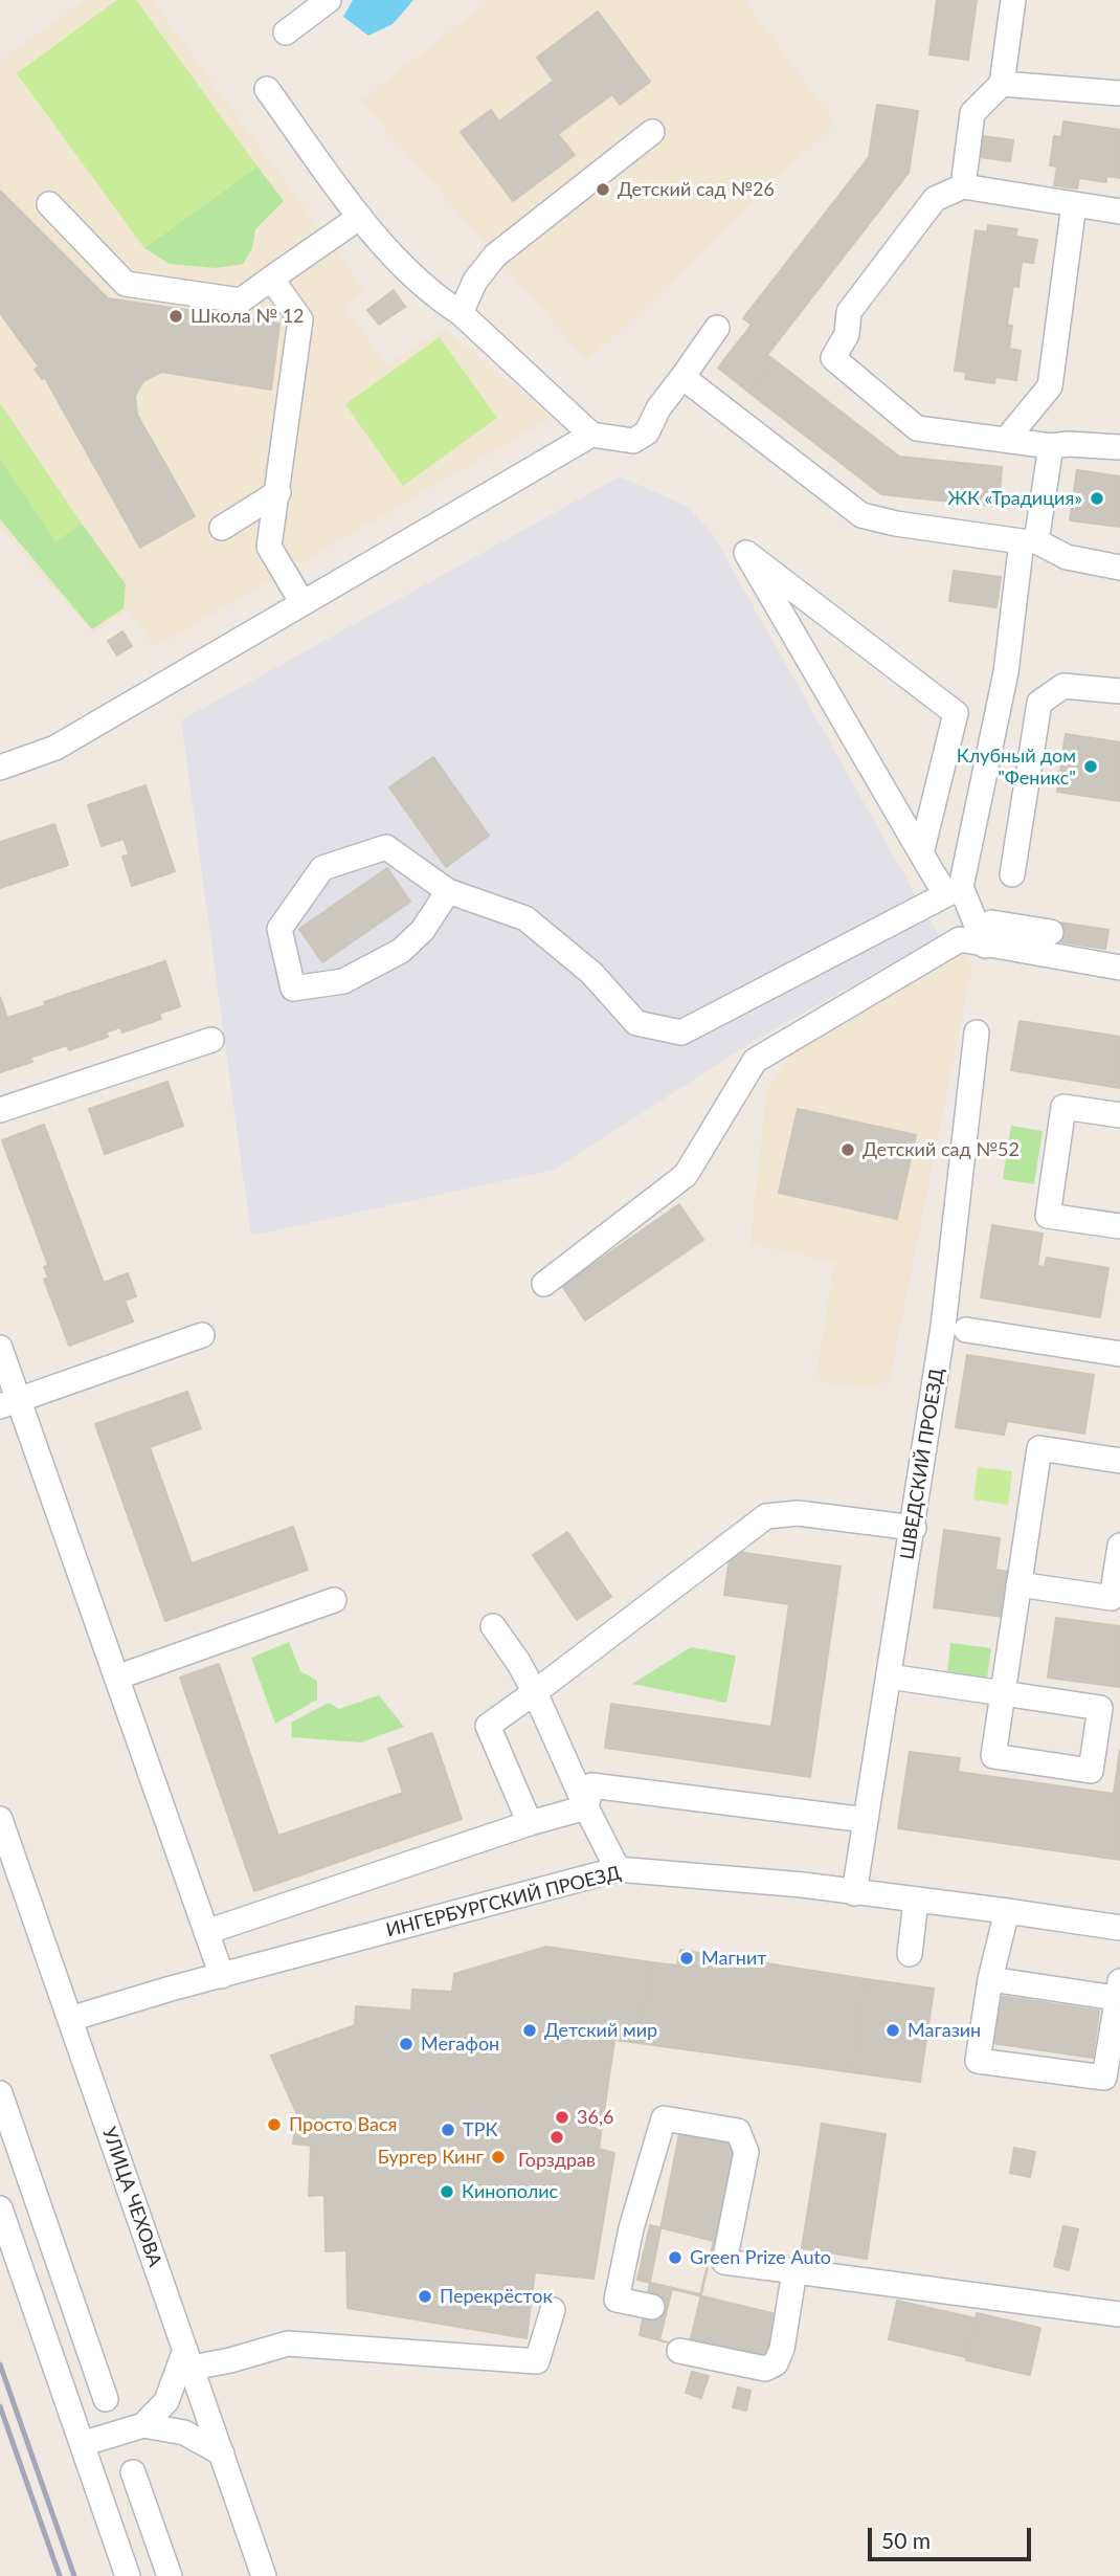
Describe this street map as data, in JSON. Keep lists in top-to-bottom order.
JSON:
{
  "streets": {
    "street": ["ШВЕДСКИЙ ПРОЕЗД", "ИНГЕРБУРГСКИЙ ПРОЕЗД", "УЛИЦА ЧЕХОВА"]
  },
  "crossings": [
    ["ШВЕДСКИЙ ПРОЕЗД", "ИНГЕРБУРГСКИЙ ПРОЕЗД"],
    ["ИНГЕРБУРГСКИЙ ПРОЕЗД", "УЛИЦА ЧЕХОВА"]
  ],
  "places": [
    "Детский сад №26",
    "Школа № 12",
    "ЖК «Традиция»",
    "Клубный дом \"Феникс\"",
    "Детский сад №52",
    "Магнит",
    "Детский мир",
    "Магазин",
    "Мегафон",
    "36,6",
    "Просто Вася",
    "ТРК",
    "Горздрав",
    "Бургер Кинг",
    "Кинополис",
    "Green Prize Auto",
    "Перекрёсток"
  ],
  "scale_bar": "50 m"
}
